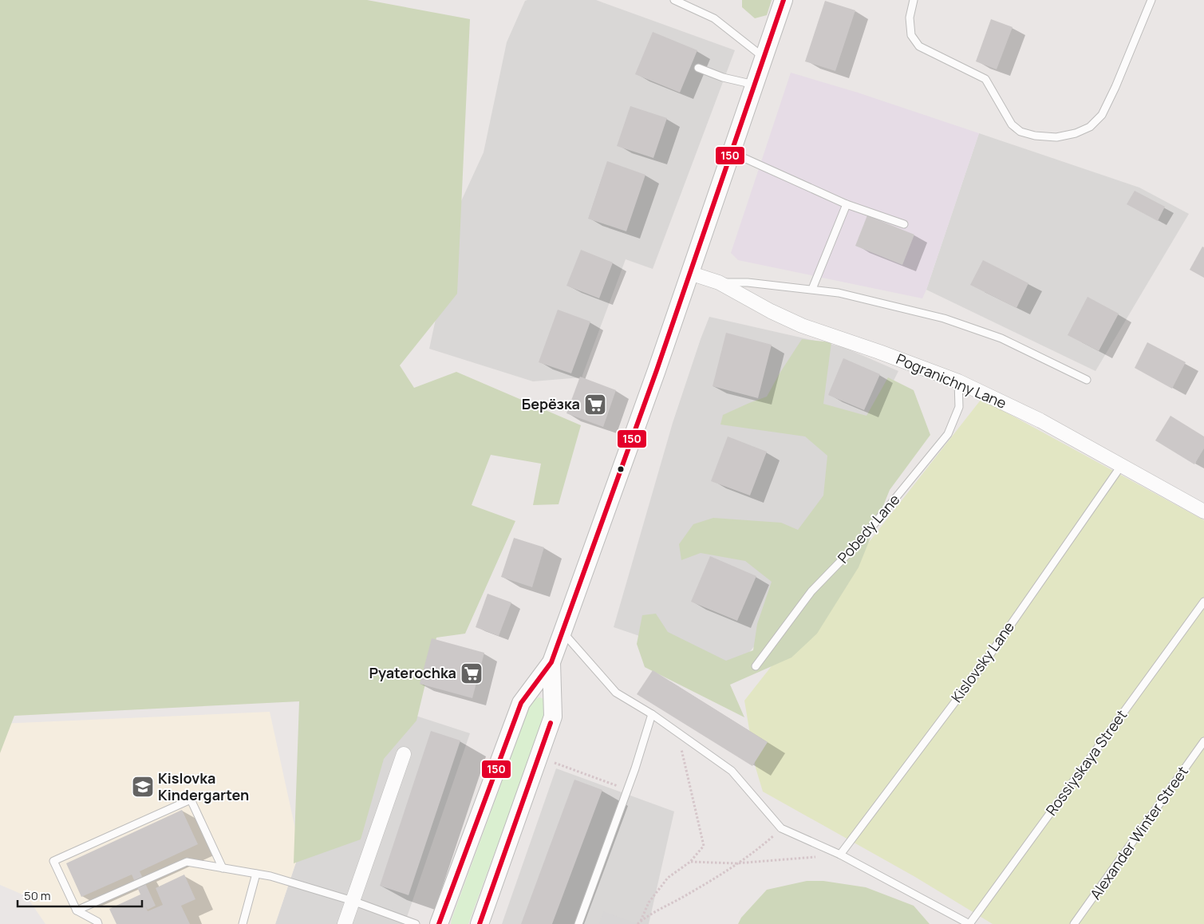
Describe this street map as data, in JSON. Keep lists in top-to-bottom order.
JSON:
{
  "streets": {
    "street": ["Pogranichny Lane"],
    "lane": [
      "Pobedy Lane",
      "Kislovsky Lane",
      "Rossiyskaya Street",
      "Alexander Winter Street"
    ]
  },
  "crossings": [
    ["Pogranichny Lane", "Pobedy Lane"],
    ["Pogranichny Lane", "Kislovsky Lane"]
  ],
  "places": {
    "supermarket": ["Берёзка", "Pyaterochka"],
    "school or university": ["Kislovka Kindergarten"]
  },
  "lines": ["transit line 150"],
  "scale_bar": "50 m"
}
